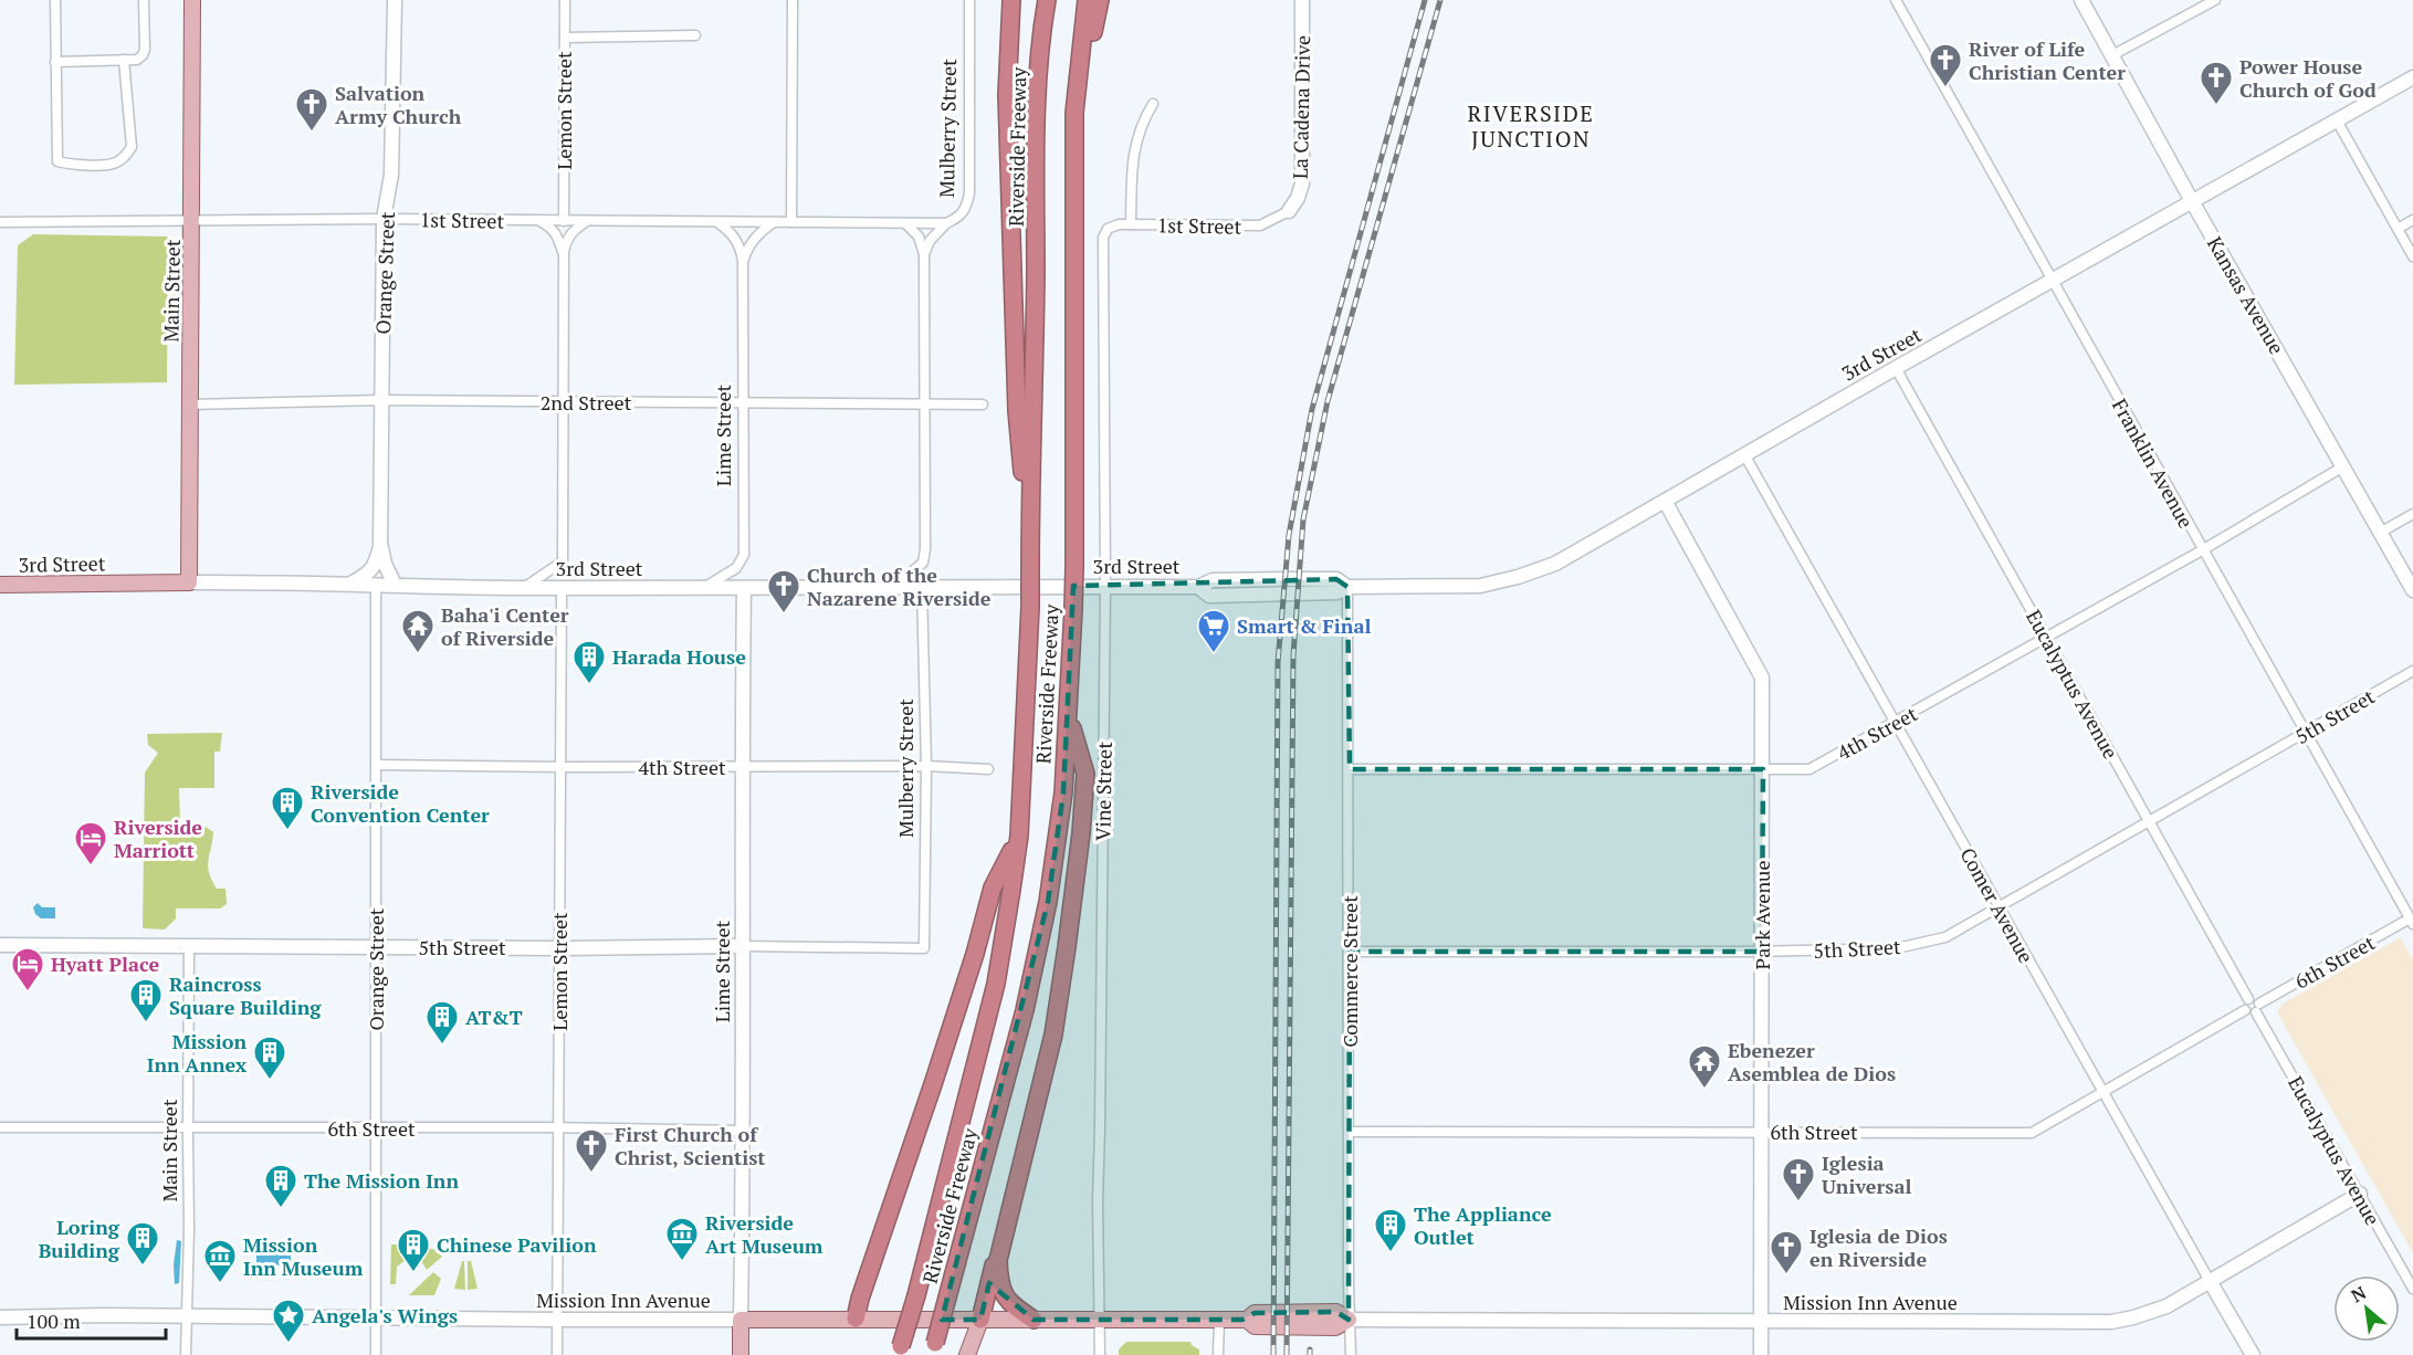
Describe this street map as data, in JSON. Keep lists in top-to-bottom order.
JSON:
{
  "streets": {
    "highway": ["Riverside Freeway"],
    "main road": [
      "La Cadena Drive",
      "Orange Street",
      "Main Street",
      "Kansas Avenue",
      "3rd Street",
      "Lime Street",
      "5th Street",
      "Comer Avenue",
      "Park Avenue",
      "Mission Inn Avenue"
    ],
    "street": [
      "Lemon Street",
      "Mulberry Street",
      "1st Street",
      "2nd Street",
      "Franklin Avenue",
      "Eucalyptus Avenue",
      "4th Street",
      "Vine Street",
      "6th Street",
      "Commerce Street"
    ]
  },
  "crossings": [
    ["La Cadena Drive", "1st Street"],
    ["Lemon Street", "1st Street"],
    ["Lemon Street", "3rd Street"],
    ["Lemon Street", "5th Street"],
    ["Lemon Street", "4th Street"],
    ["Lemon Street", "6th Street"],
    ["Lemon Street", "Mission Inn Avenue"],
    ["Mulberry Street", "1st Street"],
    ["Mulberry Street", "3rd Street"],
    ["Mulberry Street", "5th Street"],
    ["Mulberry Street", "4th Street"],
    ["1st Street", "Orange Street"],
    ["1st Street", "Main Street"],
    ["1st Street", "Vine Street"],
    ["Orange Street", "3rd Street"],
    ["Orange Street", "2nd Street"],
    ["Orange Street", "5th Street"],
    ["Orange Street", "4th Street"],
    ["Orange Street", "6th Street"],
    ["Orange Street", "Mission Inn Avenue"],
    ["Main Street", "3rd Street"],
    ["Main Street", "2nd Street"],
    ["Main Street", "5th Street"],
    ["Main Street", "6th Street"],
    ["Main Street", "Mission Inn Avenue"],
    ["Kansas Avenue", "3rd Street"],
    ["Kansas Avenue", "4th Street"],
    ["3rd Street", "Lime Street"],
    ["3rd Street", "Franklin Avenue"],
    ["3rd Street", "Eucalyptus Avenue"],
    ["3rd Street", "Vine Street"],
    ["3rd Street", "Comer Avenue"],
    ["3rd Street", "Park Avenue"],
    ["3rd Street", "Commerce Street"],
    ["2nd Street", "Lime Street"],
    ["Lime Street", "5th Street"],
    ["Lime Street", "4th Street"],
    ["Lime Street", "6th Street"],
    ["Lime Street", "Mission Inn Avenue"],
    ["Franklin Avenue", "5th Street"],
    ["Franklin Avenue", "4th Street"],
    ["Franklin Avenue", "6th Street"],
    ["Eucalyptus Avenue", "5th Street"],
    ["Eucalyptus Avenue", "4th Street"],
    ["Eucalyptus Avenue", "6th Street"],
    ["Eucalyptus Avenue", "Mission Inn Avenue"],
    ["5th Street", "Comer Avenue"],
    ["5th Street", "Park Avenue"],
    ["5th Street", "Commerce Street"],
    ["4th Street", "Comer Avenue"],
    ["4th Street", "Park Avenue"],
    ["4th Street", "Commerce Street"],
    ["Vine Street", "Mission Inn Avenue"],
    ["Comer Avenue", "6th Street"],
    ["Comer Avenue", "Mission Inn Avenue"],
    ["Park Avenue", "6th Street"],
    ["Park Avenue", "Mission Inn Avenue"],
    ["6th Street", "Commerce Street"],
    ["Commerce Street", "Mission Inn Avenue"]
  ],
  "districts": ["RIVERSIDE JUNCTION"],
  "places": {
    "church": [
      "River of Life Christian Center",
      "Power House Church of God",
      "Salvation Army Church",
      "Church of the Nazarene Riverside",
      "First Church of Christ, Scientist",
      "Iglesia Universal",
      "Iglesia de Dios en Riverside"
    ],
    "temple": ["Baha'i Center of Riverside", "Ebenezer Asemblea de Dios"],
    "supermarket": ["Smart & Final"],
    "building": [
      "Harada House",
      "Riverside Convention Center",
      "Raincross Square Building",
      "AT&T",
      "Mission Inn Annex",
      "The Mission Inn",
      "The Appliance Outlet",
      "Loring Building",
      "Chinese Pavilion"
    ],
    "hotel": ["Riverside Marriott", "Hyatt Place"],
    "museum": ["Riverside Art Museum", "Mission Inn Museum"],
    "place": ["Angela's Wings"]
  },
  "scale_bar": "100 m",
  "north": "top left"
}
